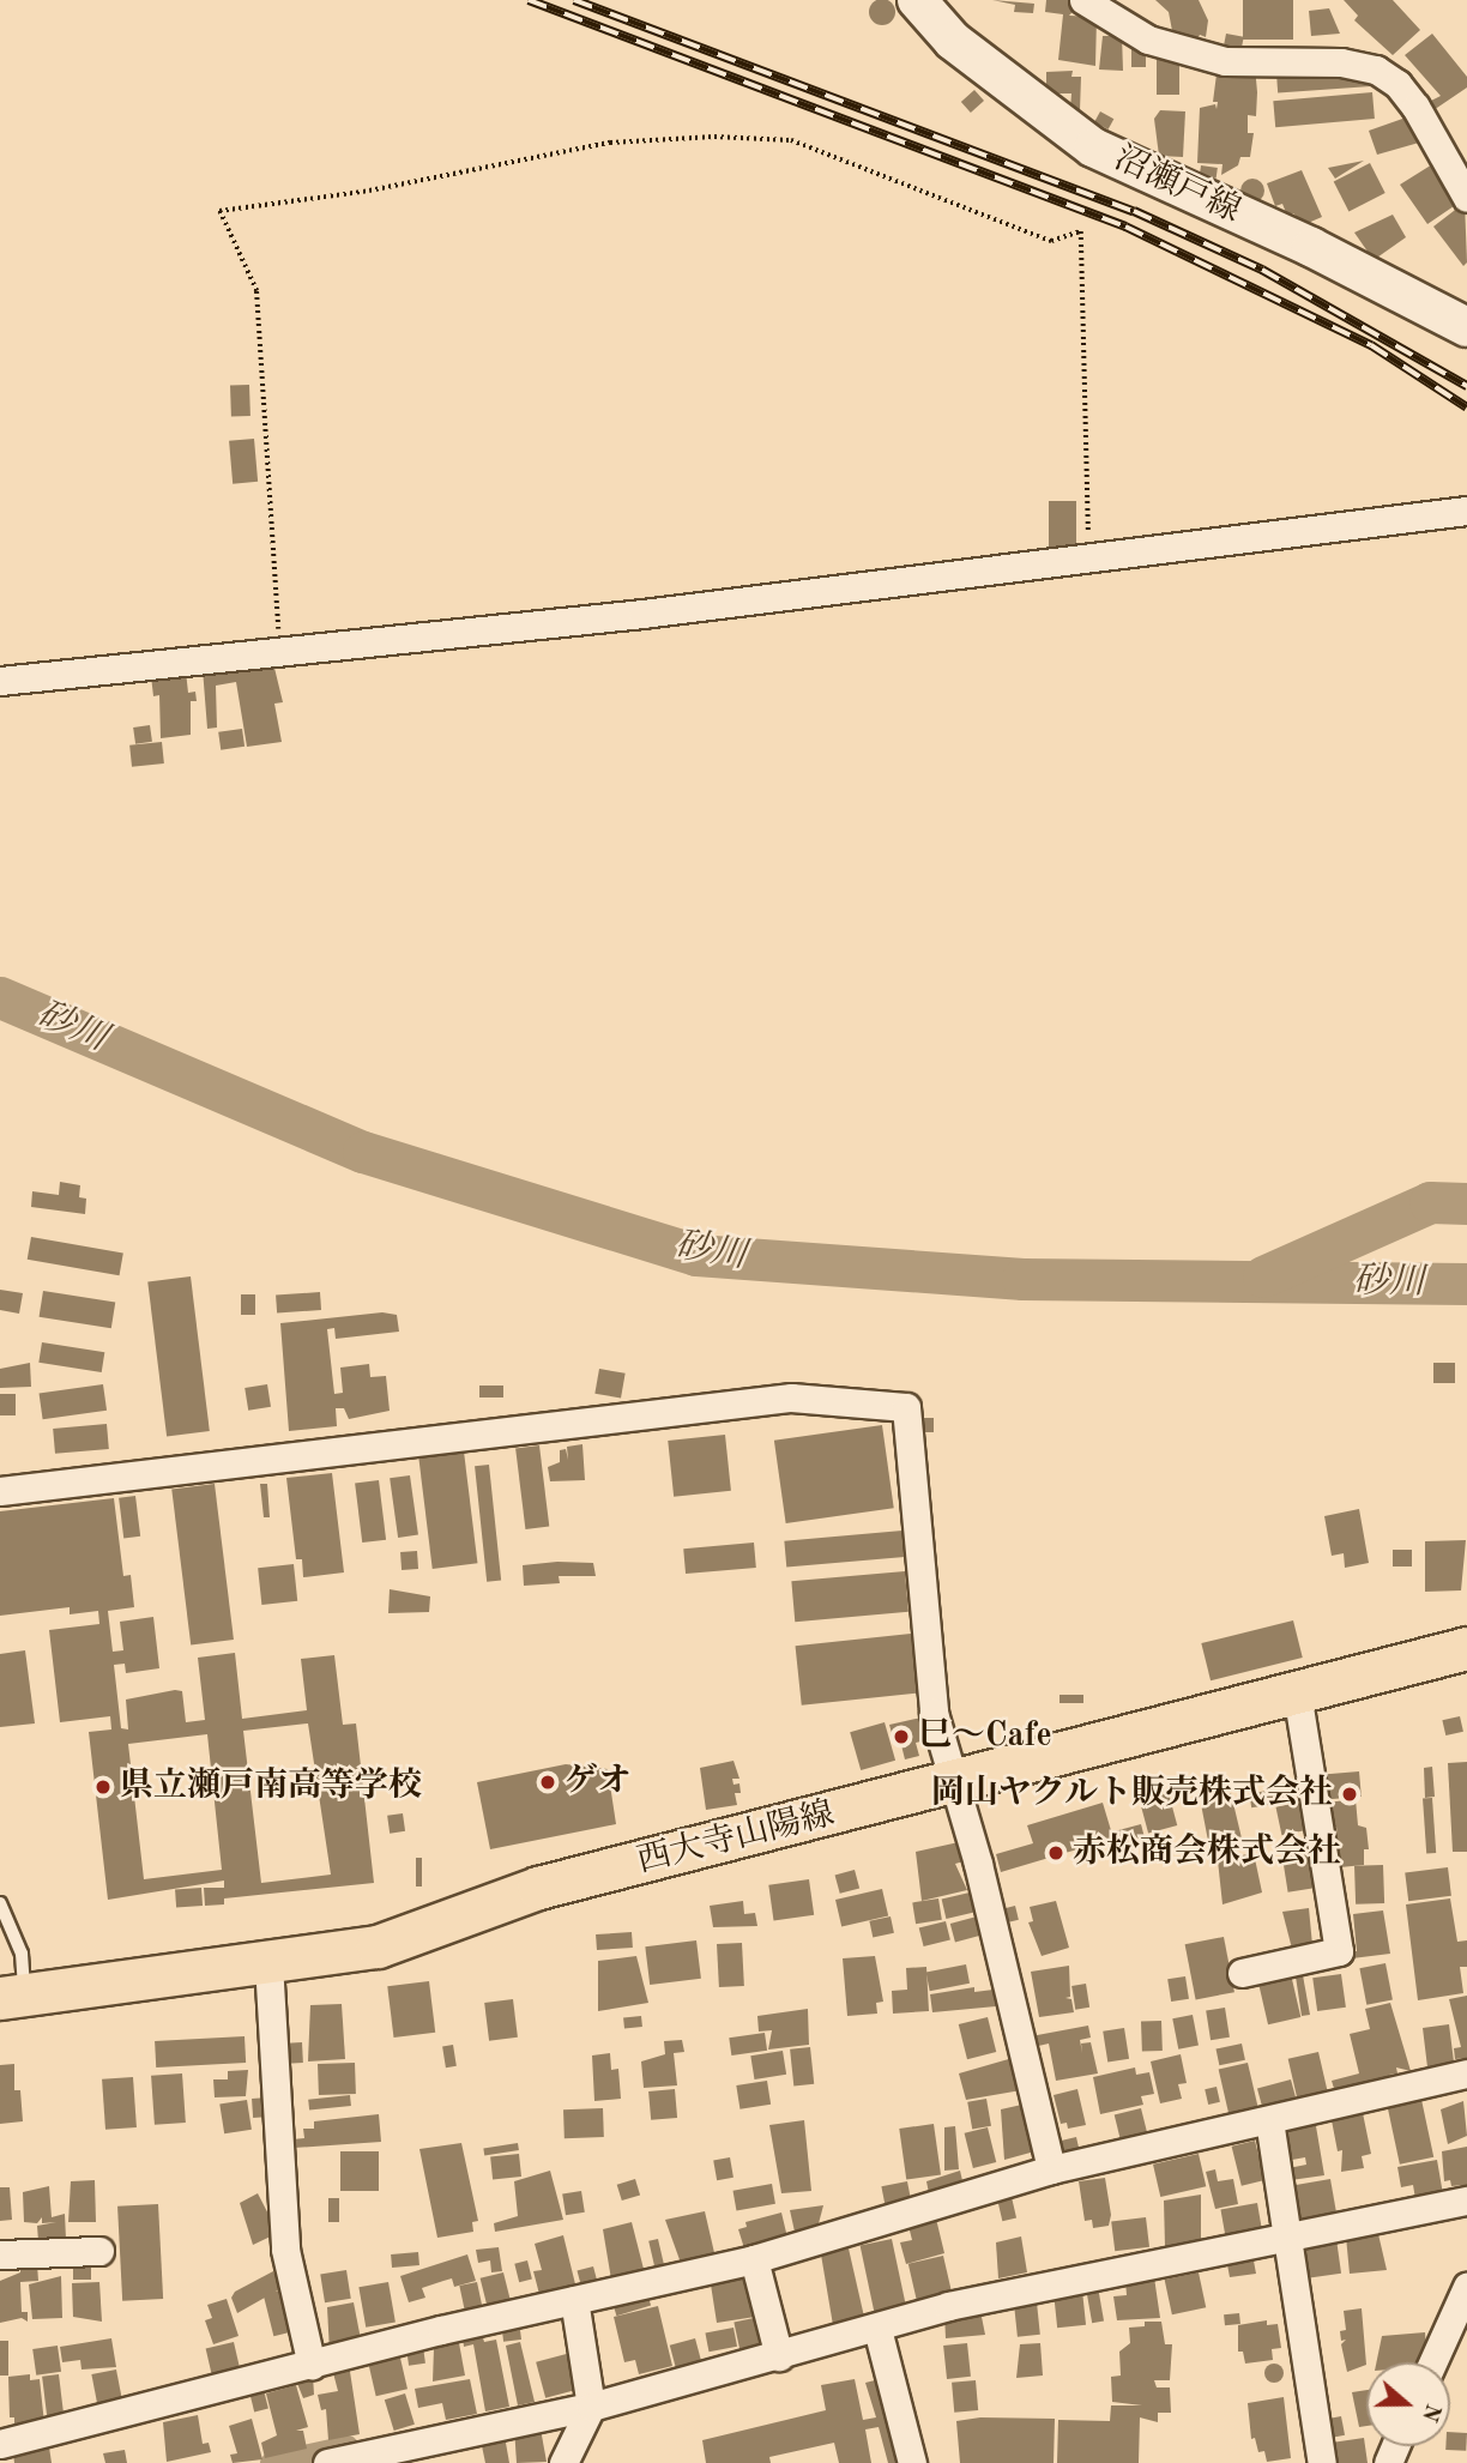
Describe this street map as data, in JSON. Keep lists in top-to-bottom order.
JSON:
{
  "streets": {
    "main road": ["沼瀬戸線", "西大寺山陽線"]
  },
  "water": ["砂川"],
  "places": [
    "巳～Cafe",
    "ゲオ",
    "県立瀬戸南高等学校",
    "岡山ヤクルト販売株式会社",
    "赤松商会株式会社"
  ],
  "north": "right"
}
